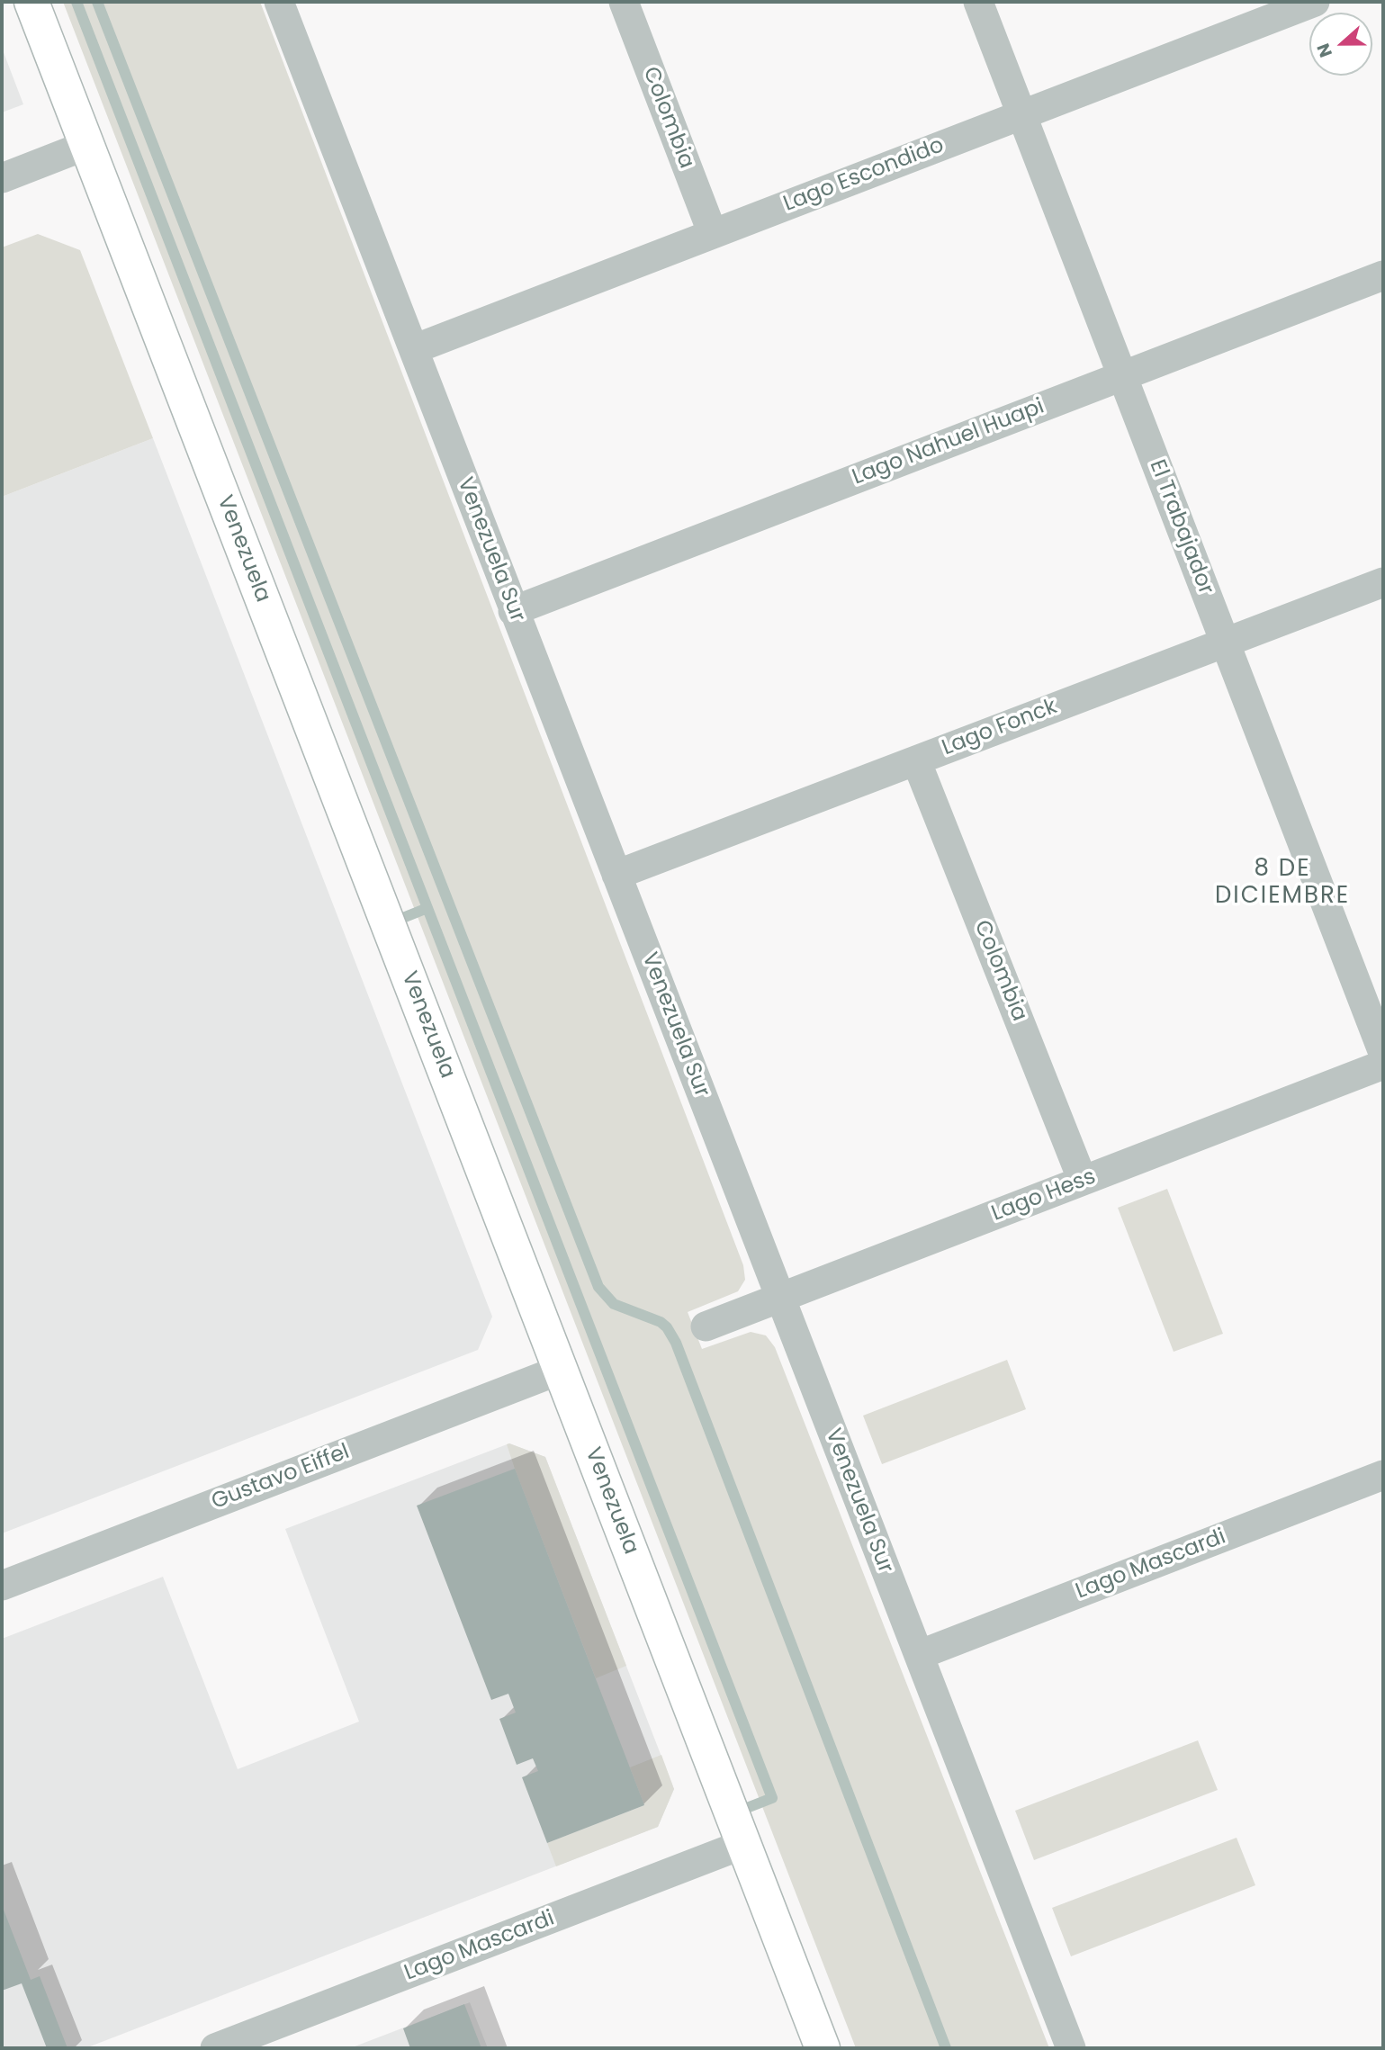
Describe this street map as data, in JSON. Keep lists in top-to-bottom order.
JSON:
{
  "streets": {
    "street": [
      "Colombia",
      "Lago Escondido",
      "Lago Nahuel Huapi",
      "El Trabajador",
      "Venezuela",
      "Venezuela Sur",
      "Lago Fonck",
      "Lago Hess",
      "Gustavo Eiffel",
      "Lago Mascardi"
    ]
  },
  "crossings": [
    ["Colombia", "Lago Escondido"],
    ["Colombia", "Lago Fonck"],
    ["Colombia", "Lago Hess"],
    ["Lago Escondido", "El Trabajador"],
    ["Lago Escondido", "Venezuela Sur"],
    ["Lago Nahuel Huapi", "El Trabajador"],
    ["Lago Nahuel Huapi", "Venezuela Sur"],
    ["El Trabajador", "Lago Fonck"],
    ["Venezuela", "Gustavo Eiffel"],
    ["Venezuela", "Lago Mascardi"],
    ["Venezuela Sur", "Lago Fonck"],
    ["Venezuela Sur", "Lago Hess"],
    ["Venezuela Sur", "Lago Mascardi"]
  ],
  "districts": ["8 DE DICIEMBRE"],
  "north": "left"
}
